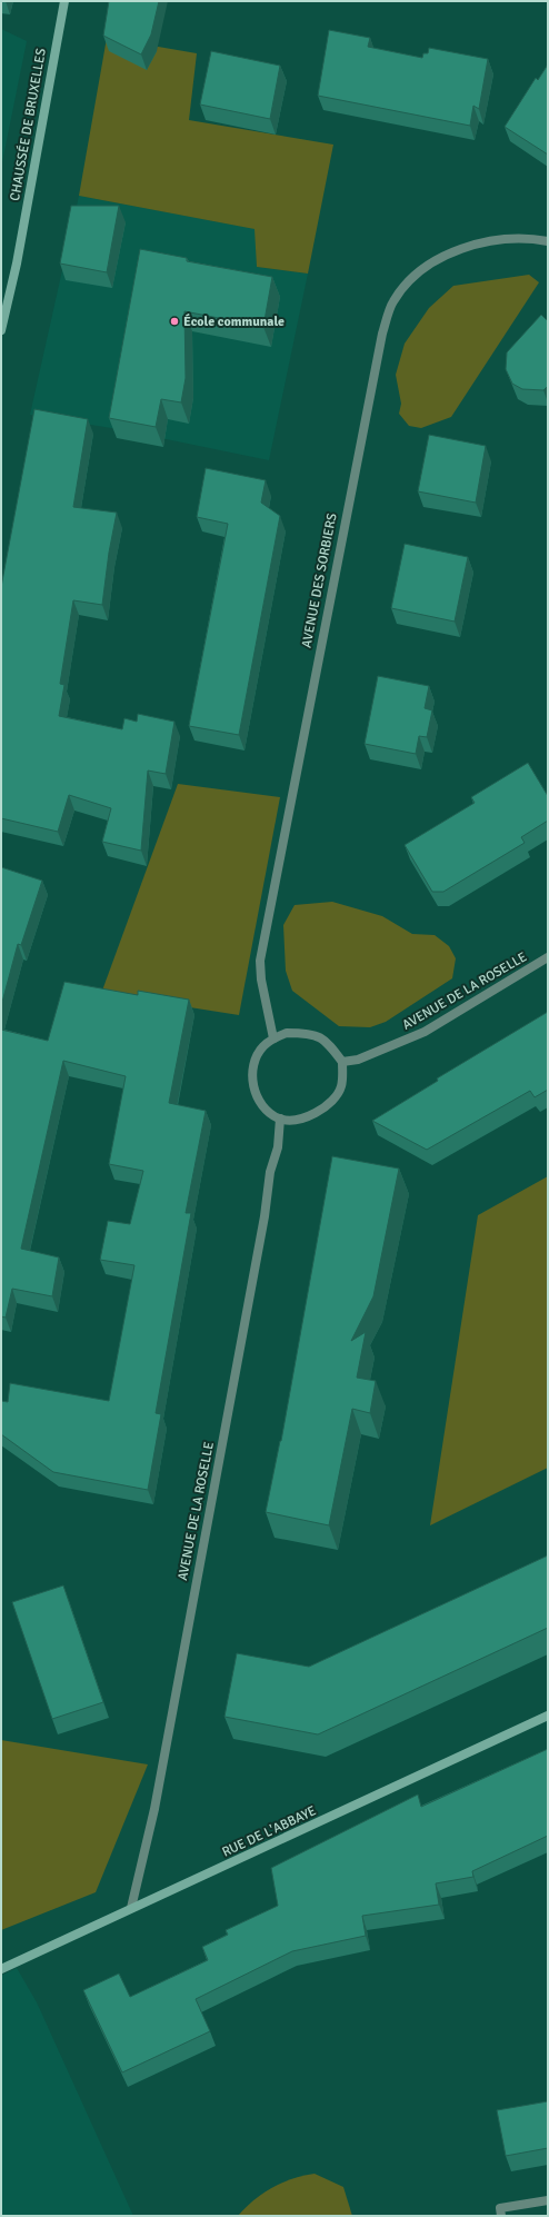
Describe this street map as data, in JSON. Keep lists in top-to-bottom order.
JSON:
{
  "streets": {
    "street": [
      "CHAUSSÉE DE BRUXELLES",
      "AVENUE DES SORBIERS",
      "AVENUE DE LA ROSELLE",
      "RUE DE L'ABBAYE"
    ]
  },
  "crossings": [
    ["AVENUE DES SORBIERS", "AVENUE DE LA ROSELLE"],
    ["AVENUE DE LA ROSELLE", "RUE DE L'ABBAYE"]
  ],
  "places": ["École communale"]
}
